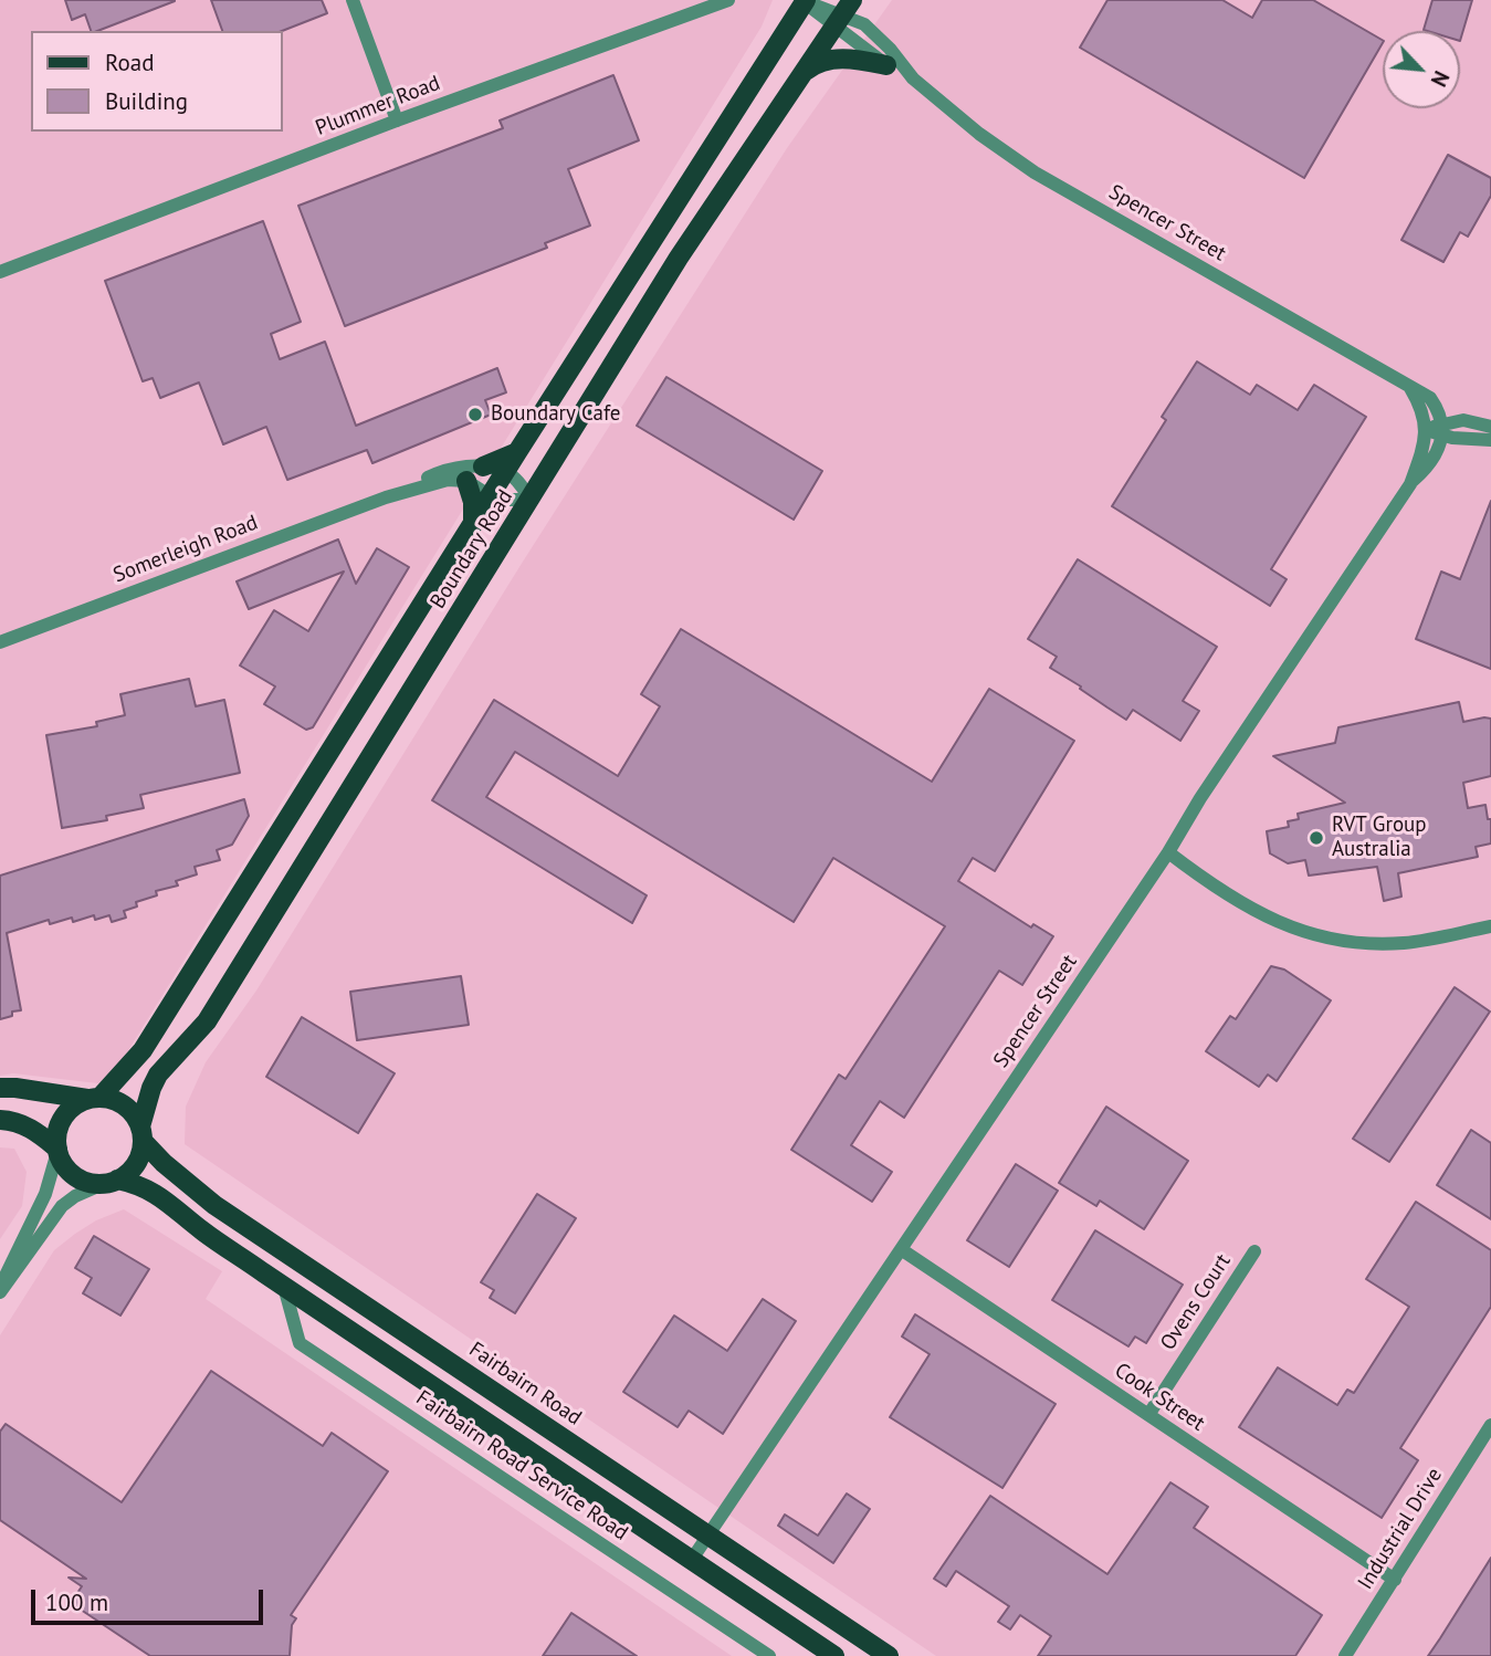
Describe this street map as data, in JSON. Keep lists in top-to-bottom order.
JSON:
{
  "streets": {
    "main road": ["Boundary Road", "Fairbairn Road"],
    "street": [
      "Plummer Road",
      "Spencer Street",
      "Somerleigh Road",
      "Ovens Court",
      "Cook Street",
      "Fairbairn Road Service Road",
      "Industrial Drive"
    ]
  },
  "crossings": [
    ["Spencer Street", "Boundary Road"],
    ["Spencer Street", "Fairbairn Road"],
    ["Spencer Street", "Cook Street"],
    ["Somerleigh Road", "Boundary Road"],
    ["Boundary Road", "Fairbairn Road"],
    ["Ovens Court", "Cook Street"],
    ["Cook Street", "Industrial Drive"]
  ],
  "places": ["Boundary Cafe", "RVT Group Australia"],
  "legend": ["Road", "Building"],
  "scale_bar": "100 m",
  "north": "bottom right"
}
